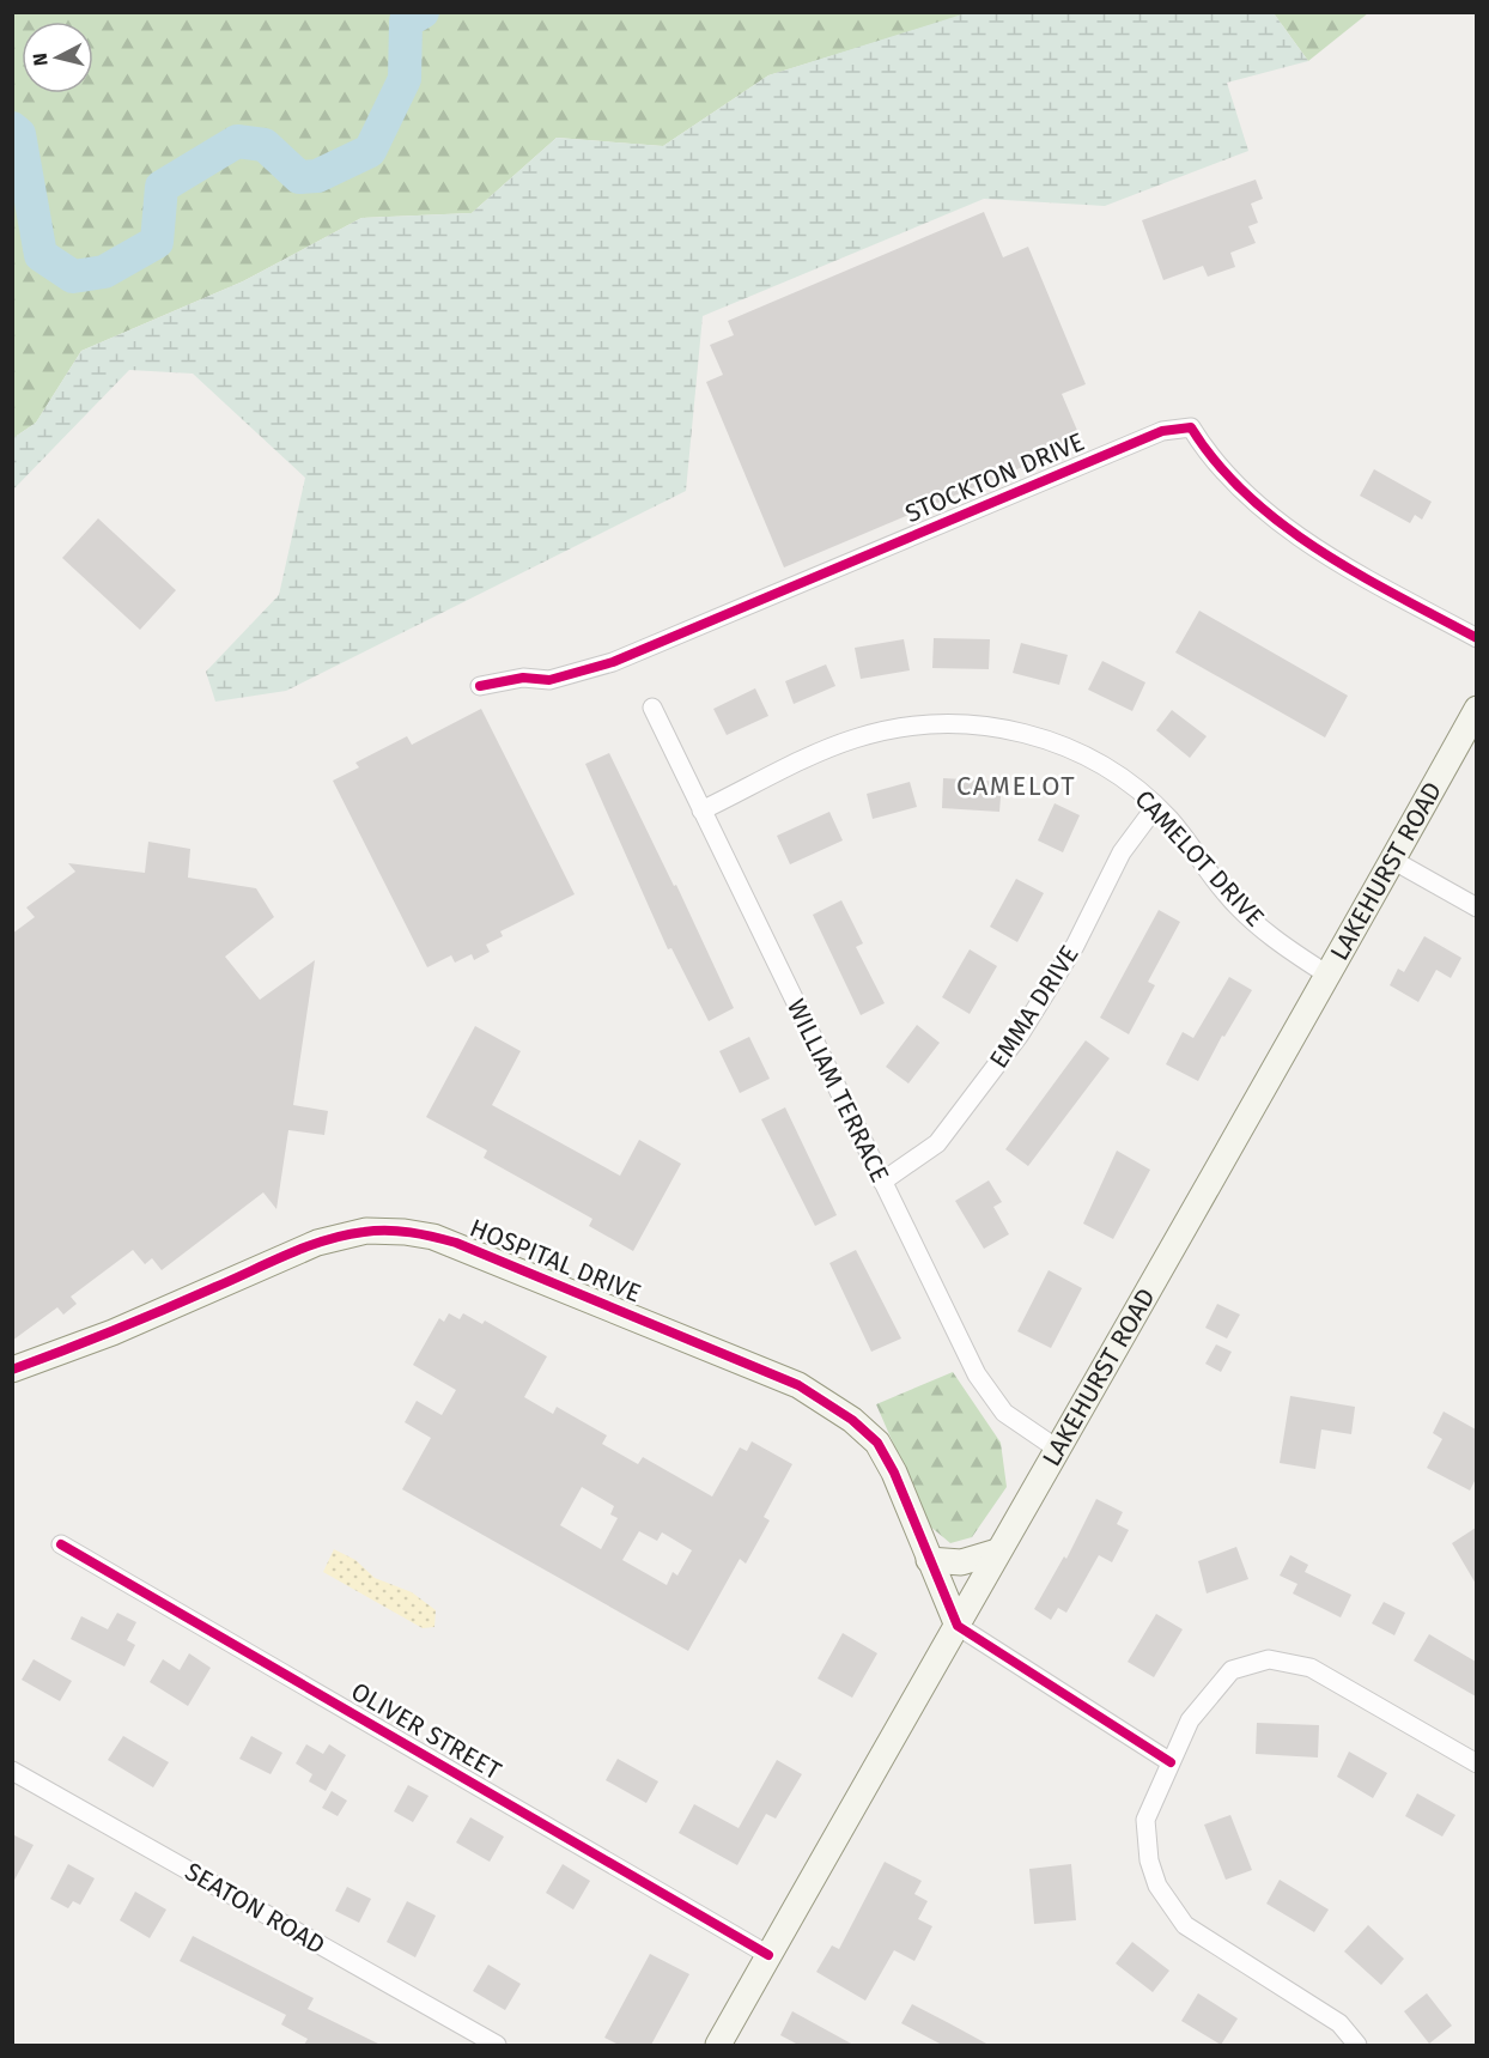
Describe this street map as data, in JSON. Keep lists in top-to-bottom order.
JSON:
{
  "streets": {
    "main road": ["LAKEHURST ROAD", "HOSPITAL DRIVE"],
    "street": [
      "STOCKTON DRIVE",
      "CAMELOT DRIVE",
      "EMMA DRIVE",
      "WILLIAM TERRACE",
      "OLIVER STREET",
      "SEATON ROAD"
    ]
  },
  "crossings": [
    ["CAMELOT DRIVE", "LAKEHURST ROAD"],
    ["CAMELOT DRIVE", "EMMA DRIVE"],
    ["CAMELOT DRIVE", "WILLIAM TERRACE"],
    ["LAKEHURST ROAD", "WILLIAM TERRACE"],
    ["LAKEHURST ROAD", "HOSPITAL DRIVE"],
    ["LAKEHURST ROAD", "OLIVER STREET"],
    ["EMMA DRIVE", "WILLIAM TERRACE"]
  ],
  "districts": ["CAMELOT"],
  "north": "left"
}
